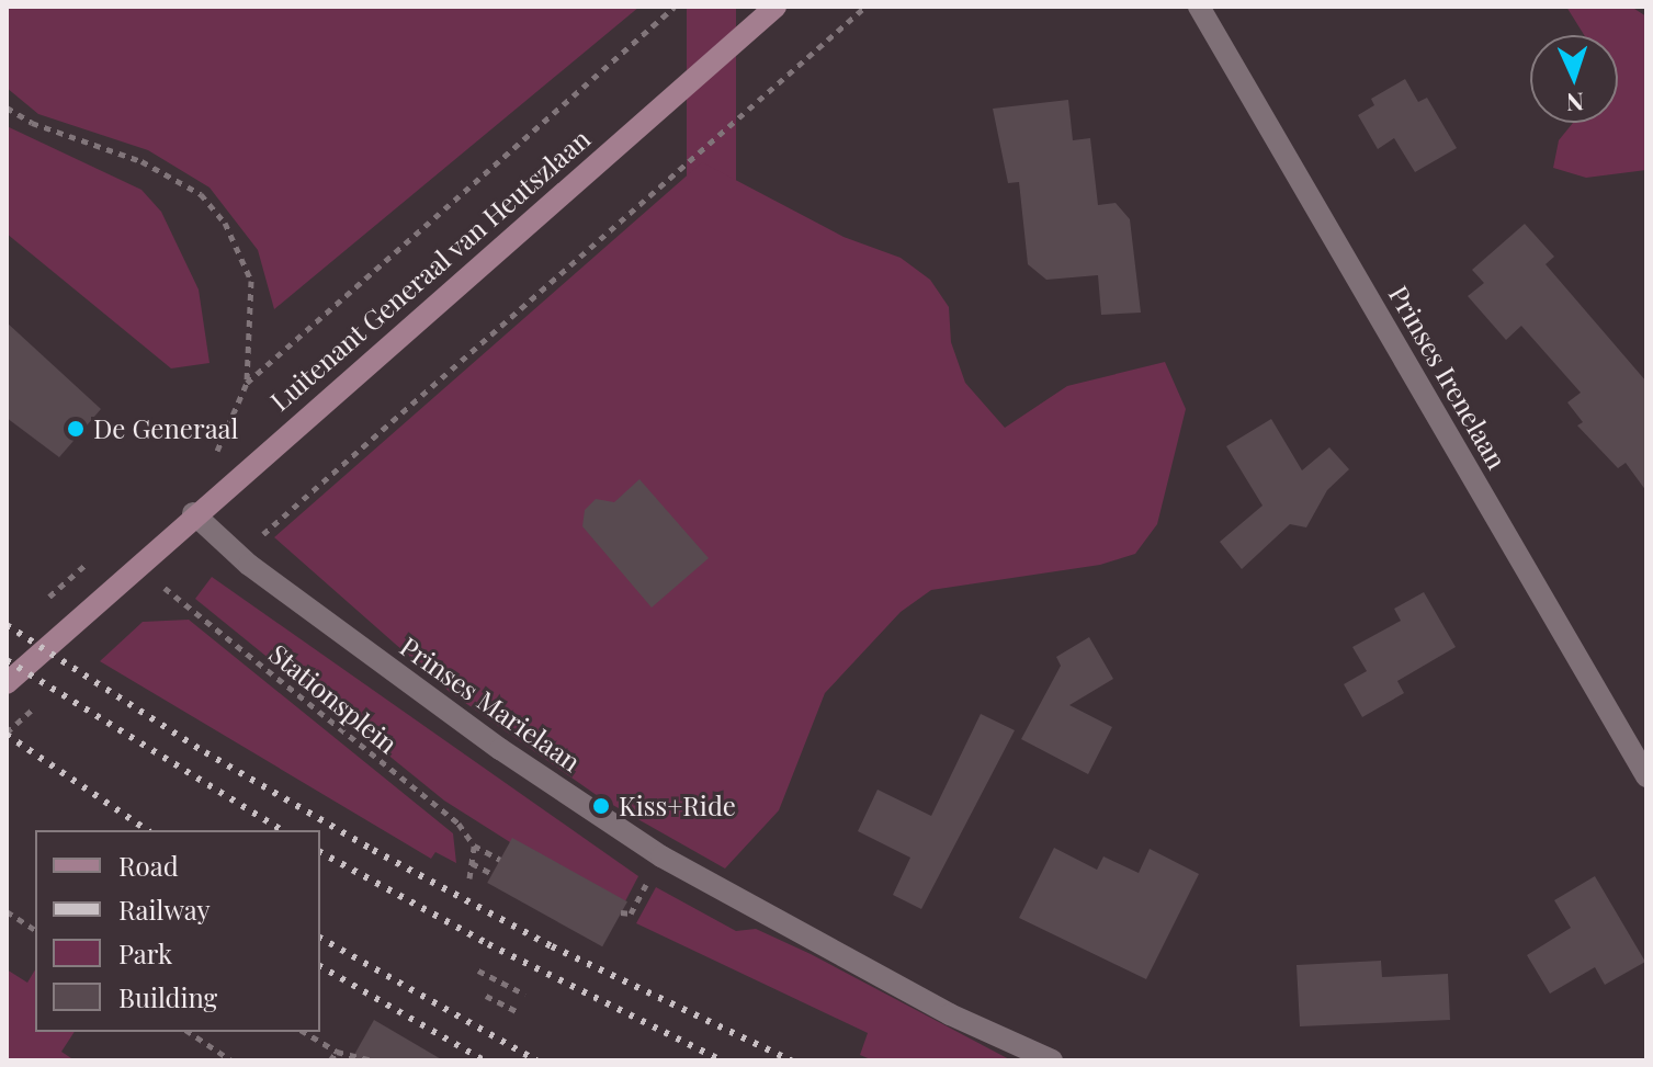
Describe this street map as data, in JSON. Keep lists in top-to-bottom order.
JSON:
{
  "streets": {
    "main road": ["Luitenant Generaal van Heutszlaan"],
    "street": ["Prinses Irenelaan", "Prinses Marielaan"],
    "path": ["Stationsplein"]
  },
  "crossings": [
    ["Luitenant Generaal van Heutszlaan", "Prinses Marielaan"]
  ],
  "places": ["De Generaal", "Kiss+Ride"],
  "legend": [
    "Road",
    "Railway",
    "Park",
    "Building"
  ],
  "north": "bottom"
}
